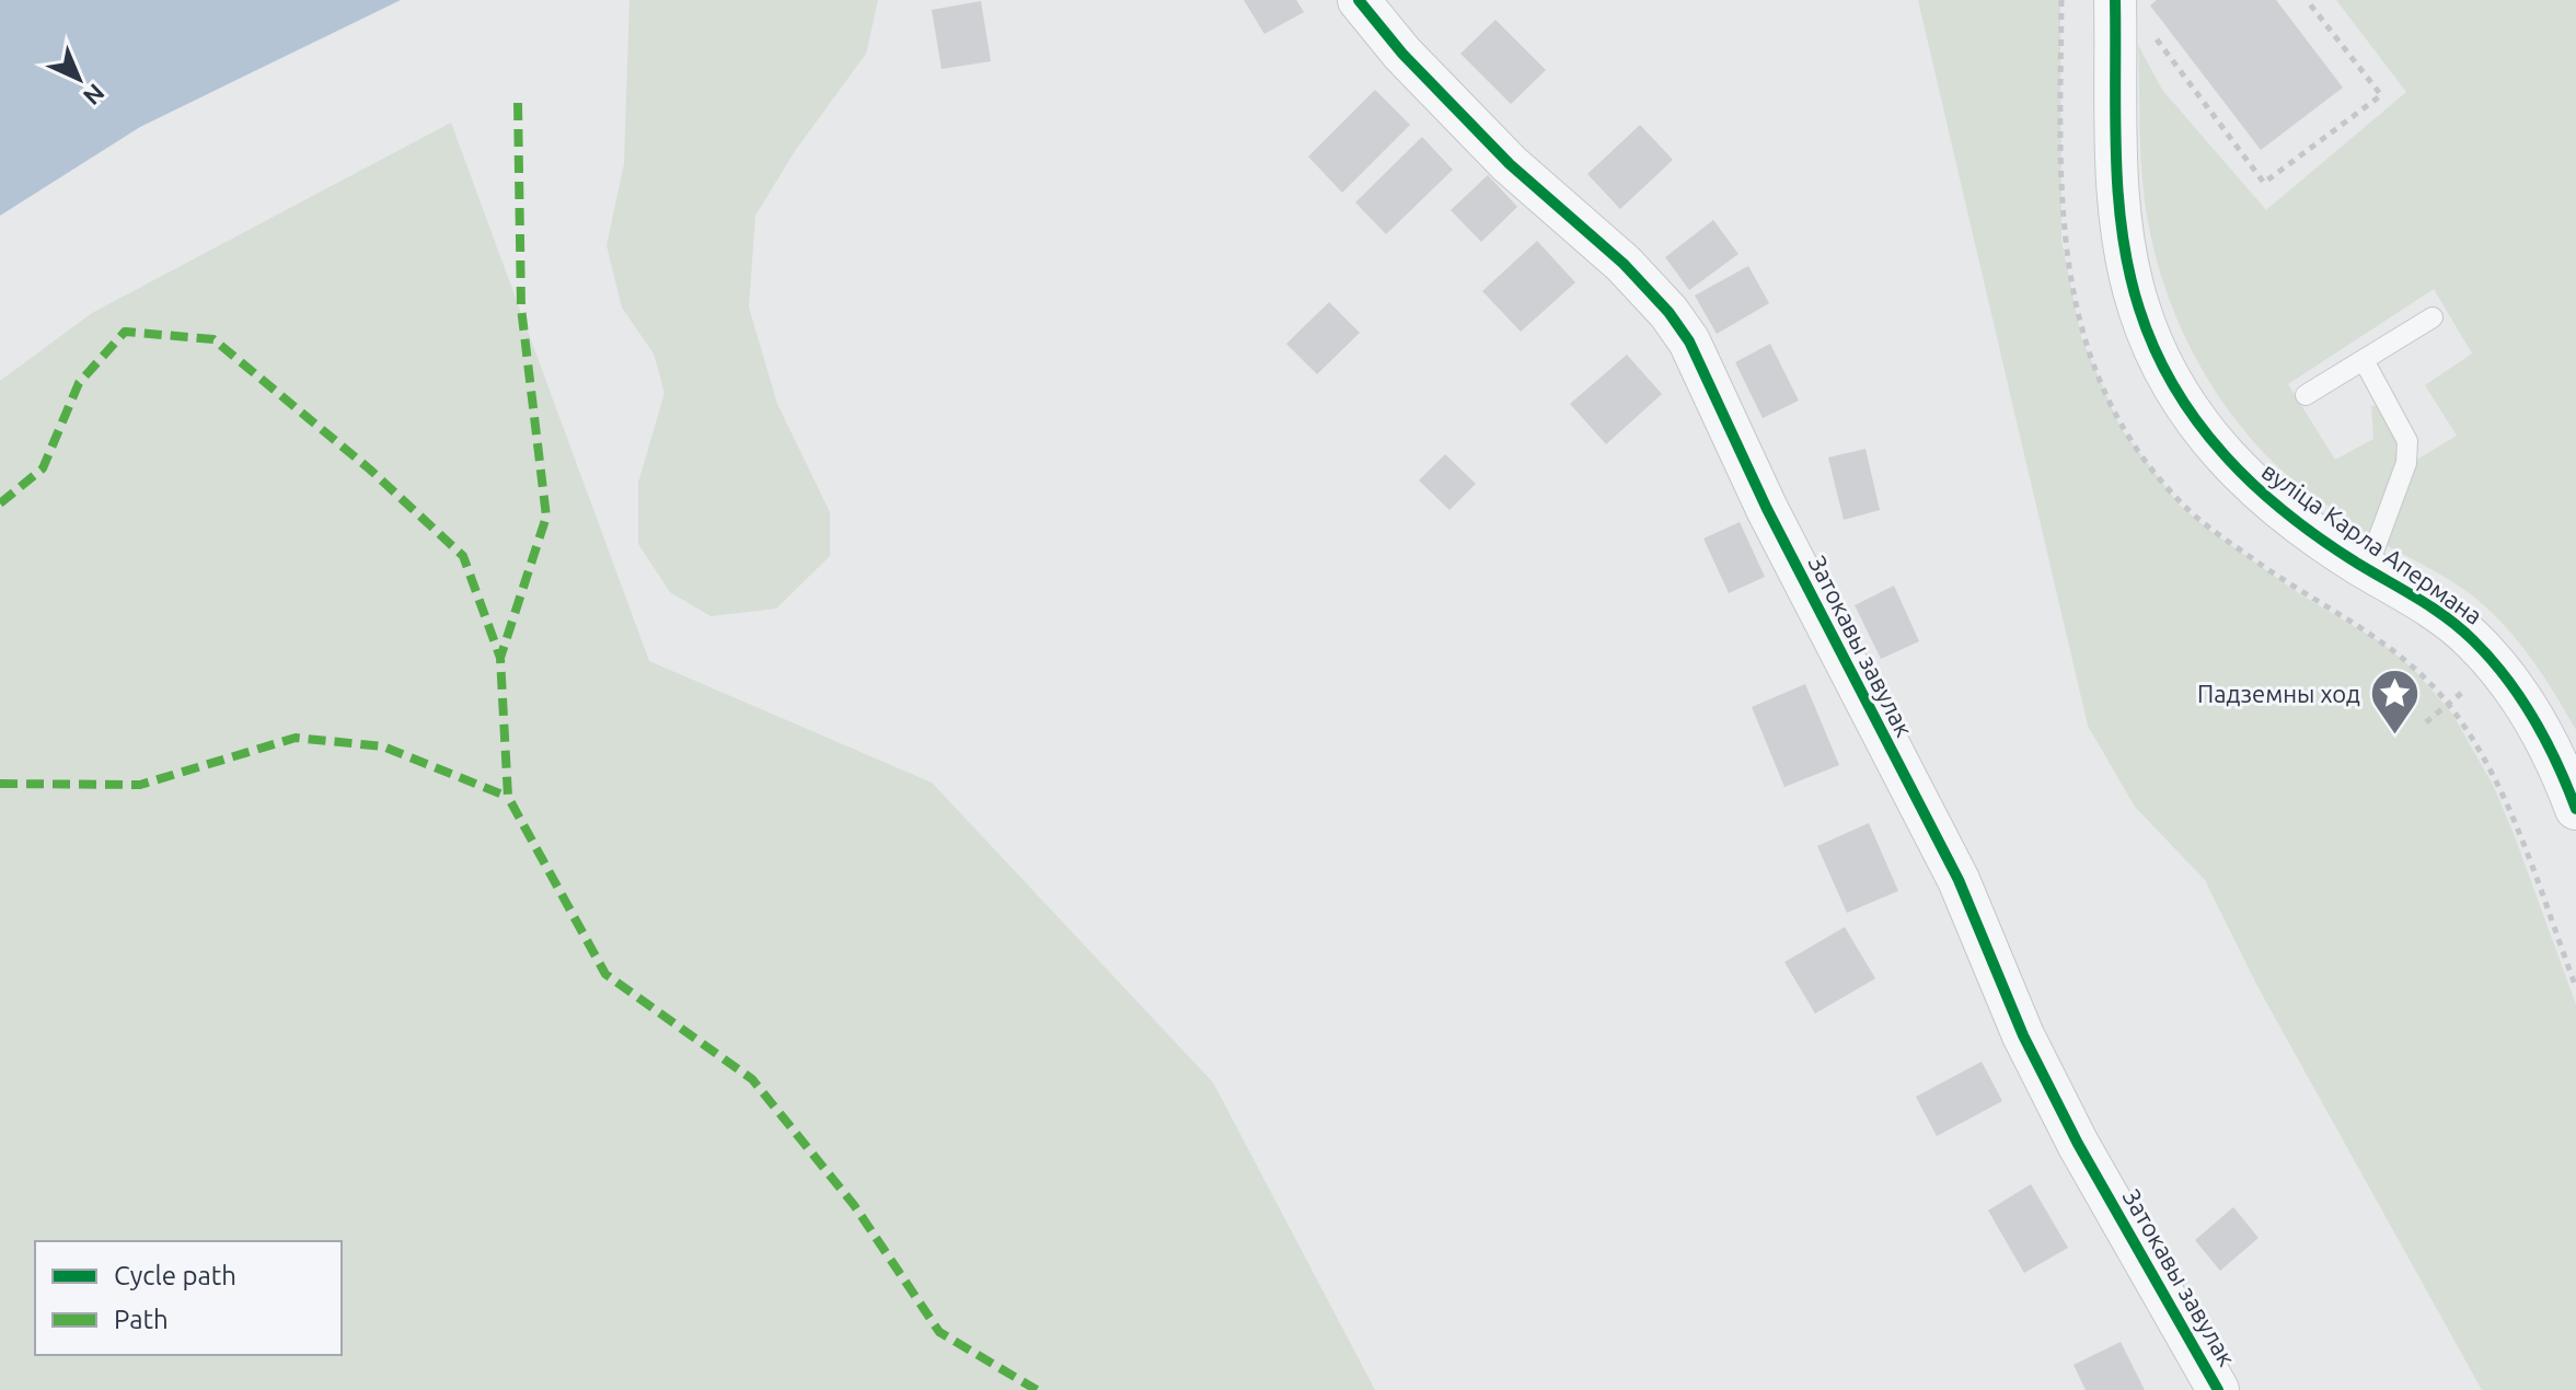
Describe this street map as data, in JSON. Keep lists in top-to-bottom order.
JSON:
{
  "streets": {
    "street": ["вуліца Карла Апермана", "Затокавы завулак"]
  },
  "places": {
    "place": ["Падземны ход"]
  },
  "legend": ["Cycle path", "Path"],
  "north": "bottom right"
}
